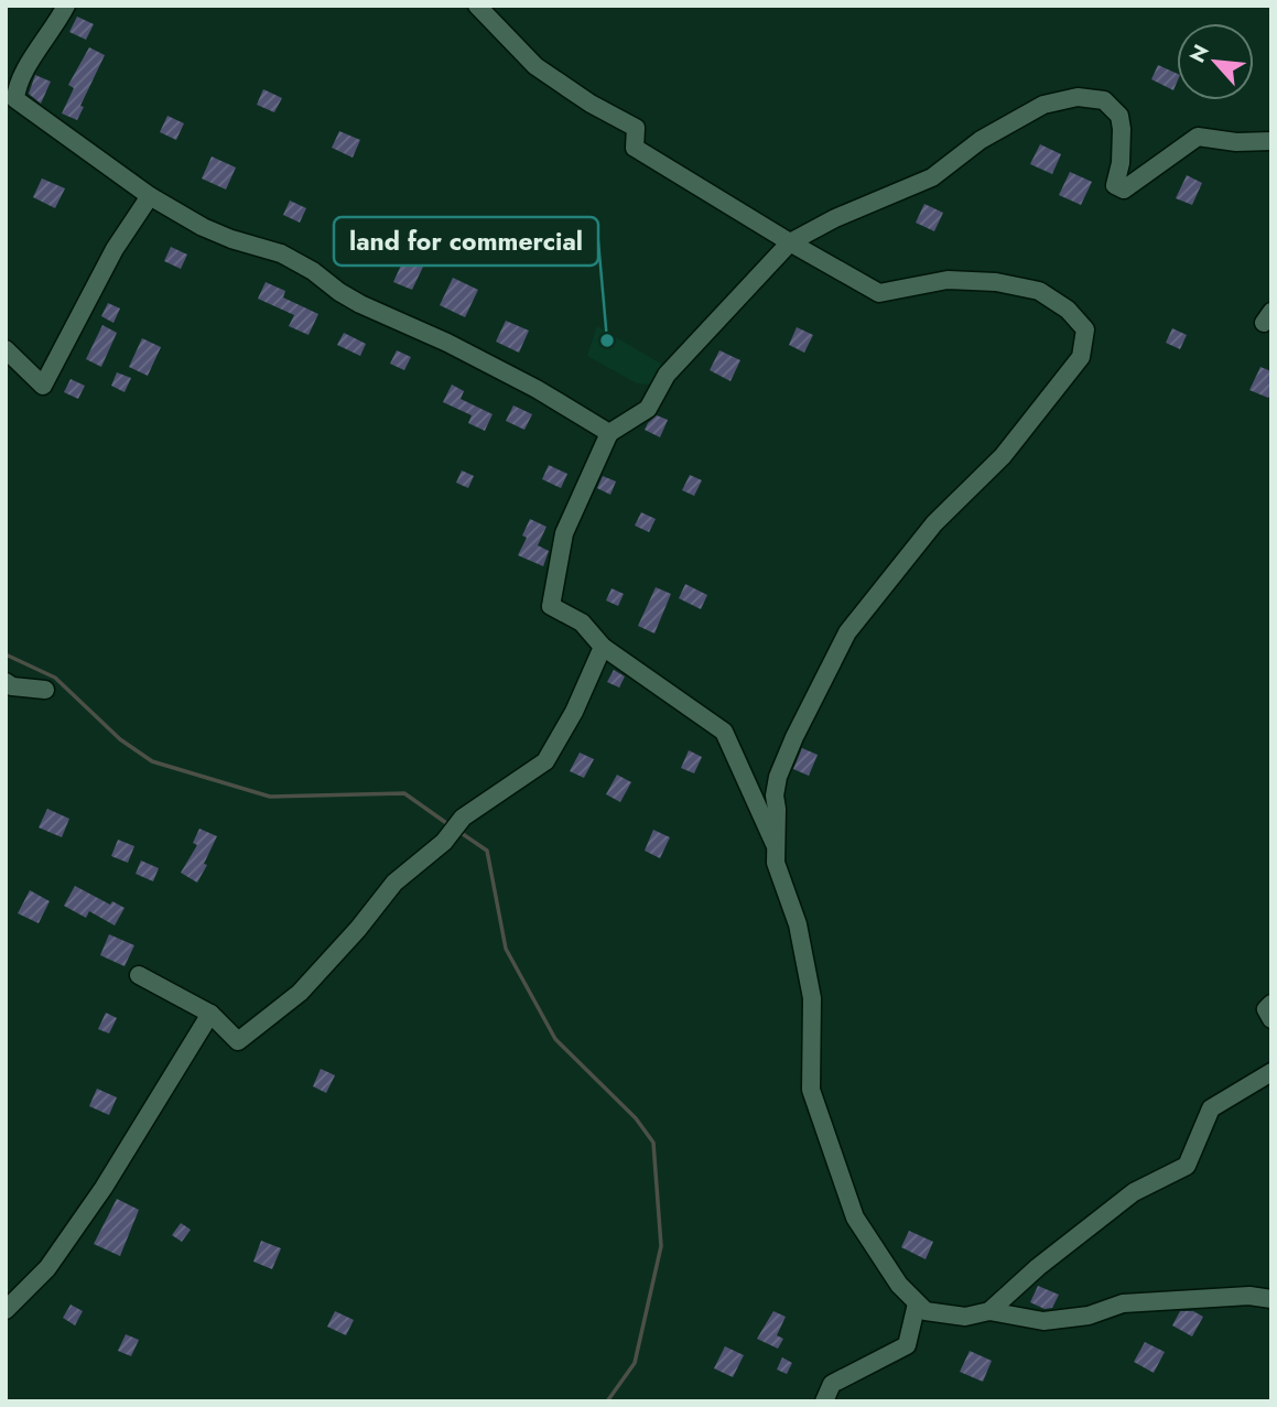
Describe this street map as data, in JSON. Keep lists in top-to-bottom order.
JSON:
{
  "places": ["land for commercial"],
  "north": "top left"
}
